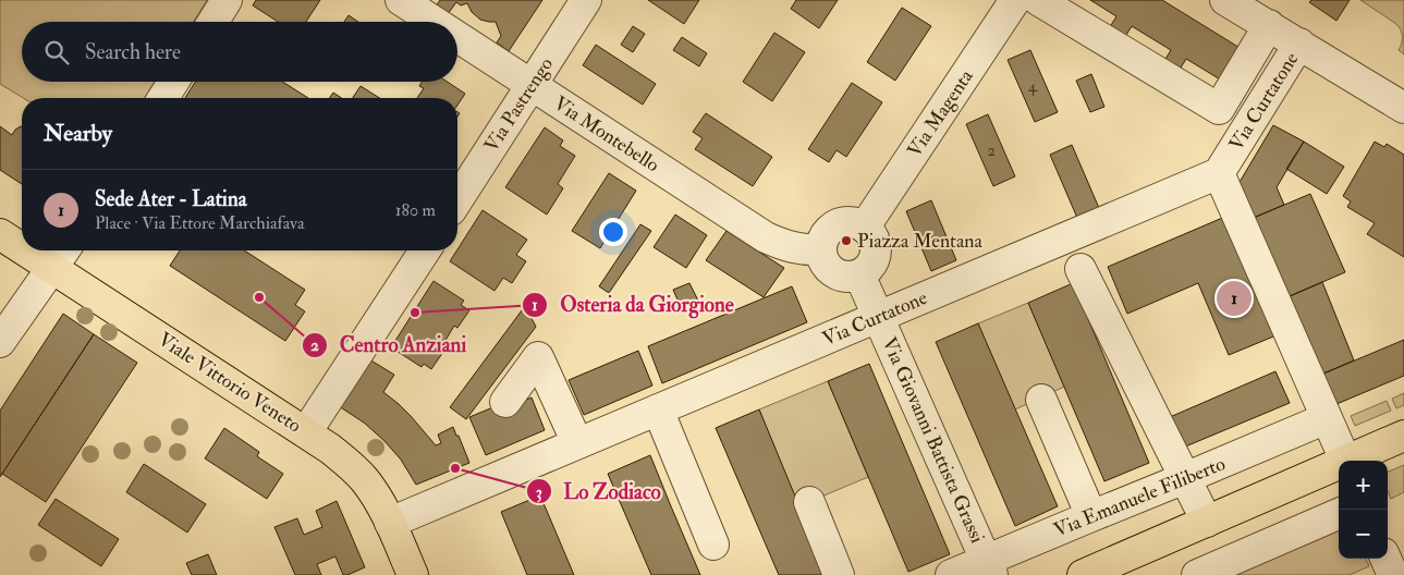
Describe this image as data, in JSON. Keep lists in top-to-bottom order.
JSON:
{
  "streets": {
    "main road": ["Viale Vittorio Veneto"],
    "street": [
      "Via Curtatone",
      "Via Pastrengo",
      "Via Magenta",
      "Via Montebello",
      "Via Giovanni Battista Grassi",
      "Via Emanuele Filiberto"
    ]
  },
  "crossings": [
    ["Via Curtatone", "Viale Vittorio Veneto"],
    ["Via Curtatone", "Via Giovanni Battista Grassi"],
    ["Via Pastrengo", "Via Montebello"],
    ["Via Magenta", "Via Montebello"],
    ["Via Magenta", "Via Giovanni Battista Grassi"],
    ["Via Montebello", "Via Giovanni Battista Grassi"],
    ["Via Giovanni Battista Grassi", "Via Emanuele Filiberto"]
  ],
  "places": [
    "Piazza Mentana",
    "Centro Anziani",
    "Osteria da Giorgione",
    "Lo Zodiaco"
  ],
  "house_numbers": ["4", "2"],
  "page": {
    "search": "Search here",
    "heading": "Nearby",
    "list": [
      {
        "mark": "1",
        "name": "Sede Ater - Latina",
        "note": "Place · Via Ettore Marchiafava",
        "value": "180 m"
      }
    ],
    "pins": "1",
    "map_buttons": ["+", "−"]
  }
}
